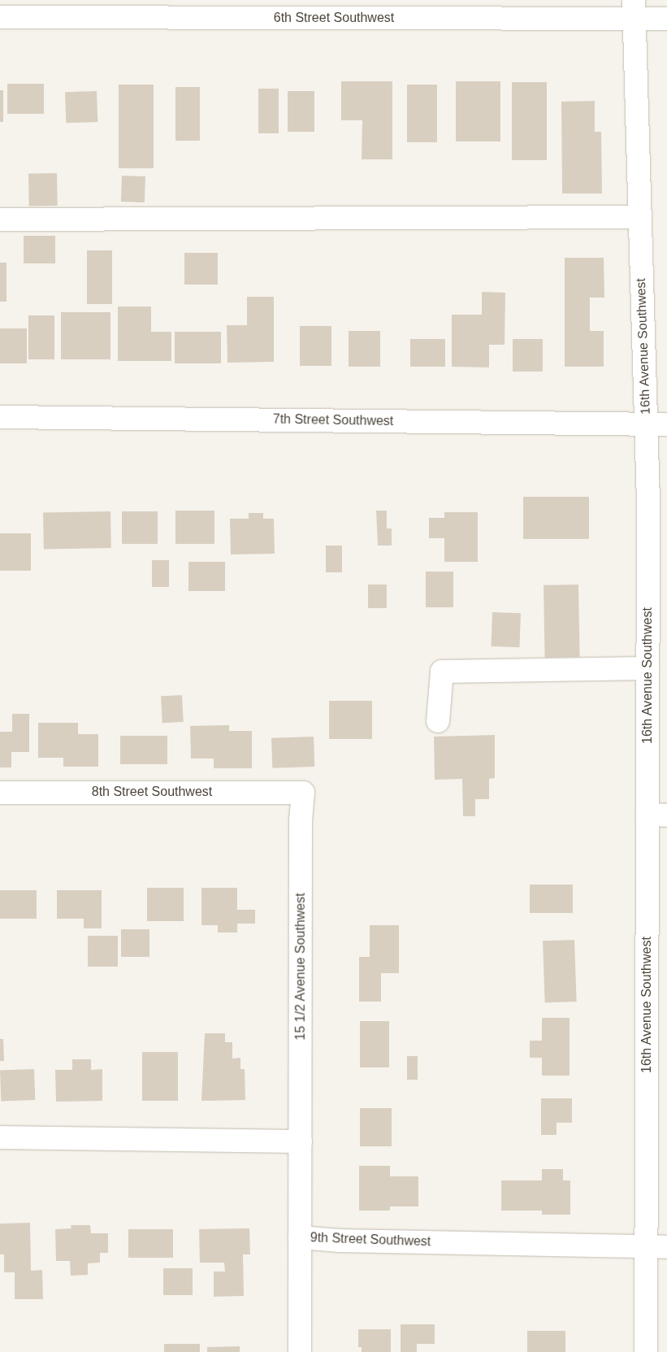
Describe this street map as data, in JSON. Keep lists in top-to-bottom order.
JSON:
{
  "streets": {
    "street": [
      "6th Street Southwest",
      "16th Avenue Southwest",
      "7th Street Southwest",
      "8th Street Southwest",
      "15 1/2 Avenue Southwest",
      "9th Street Southwest"
    ]
  },
  "crossings": [
    ["6th Street Southwest", "16th Avenue Southwest"],
    ["16th Avenue Southwest", "7th Street Southwest"],
    ["16th Avenue Southwest", "9th Street Southwest"],
    ["8th Street Southwest", "15 1/2 Avenue Southwest"],
    ["15 1/2 Avenue Southwest", "9th Street Southwest"]
  ]
}
